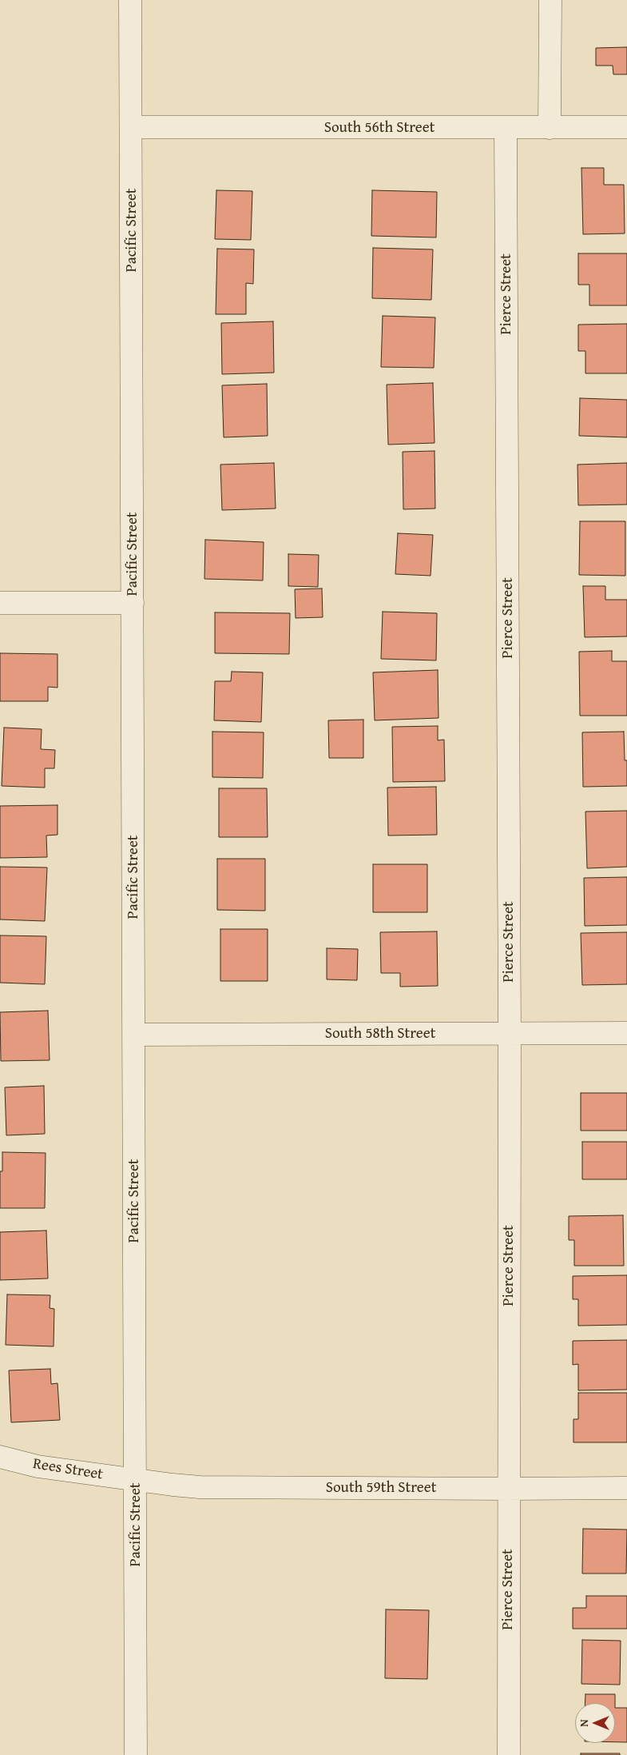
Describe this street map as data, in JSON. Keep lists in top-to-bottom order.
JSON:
{
  "streets": {
    "street": [
      "South 56th Street",
      "Pacific Street",
      "Pierce Street",
      "South 58th Street",
      "Rees Street",
      "South 59th Street"
    ]
  },
  "crossings": [
    ["South 56th Street", "Pacific Street"],
    ["South 56th Street", "Pierce Street"],
    ["Pacific Street", "South 58th Street"],
    ["Pacific Street", "Rees Street"],
    ["Pacific Street", "South 59th Street"],
    ["Pierce Street", "South 58th Street"],
    ["Pierce Street", "South 59th Street"],
    ["Rees Street", "South 59th Street"]
  ],
  "north": "left"
}
